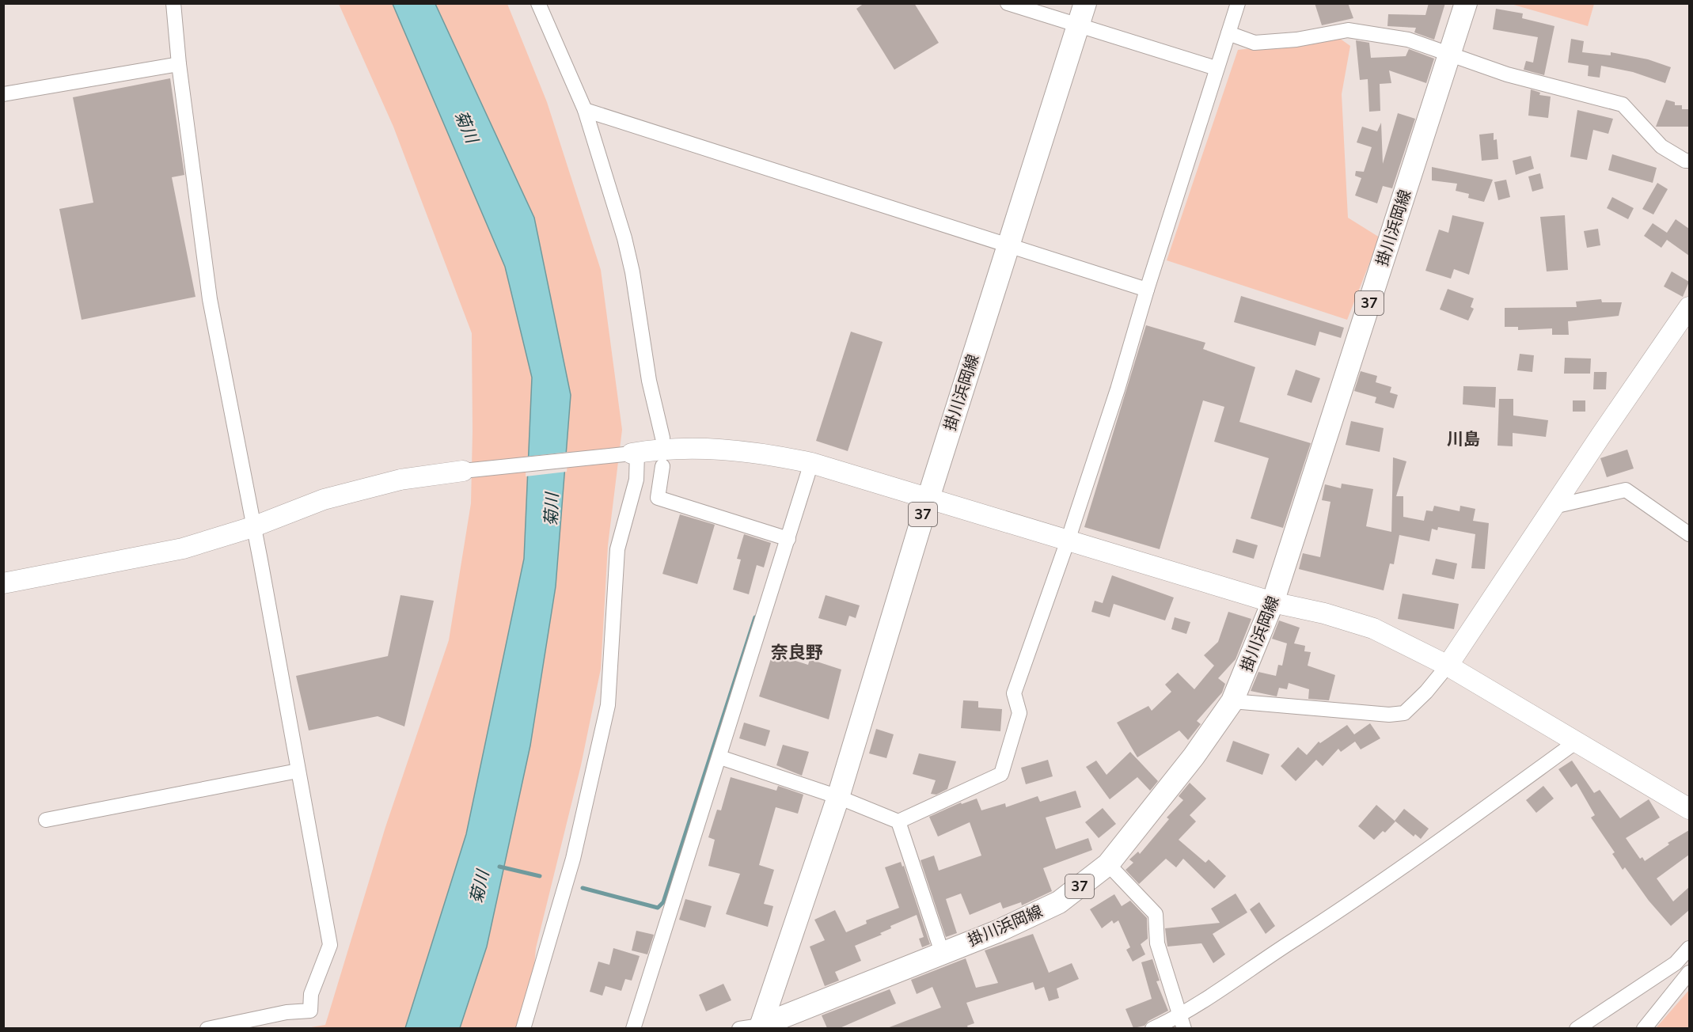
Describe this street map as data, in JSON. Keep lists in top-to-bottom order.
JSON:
{
  "streets": {
    "main road": ["掛川浜岡線", "37"]
  },
  "districts": ["川島", "奈良野"],
  "water": ["菊川"]
}
